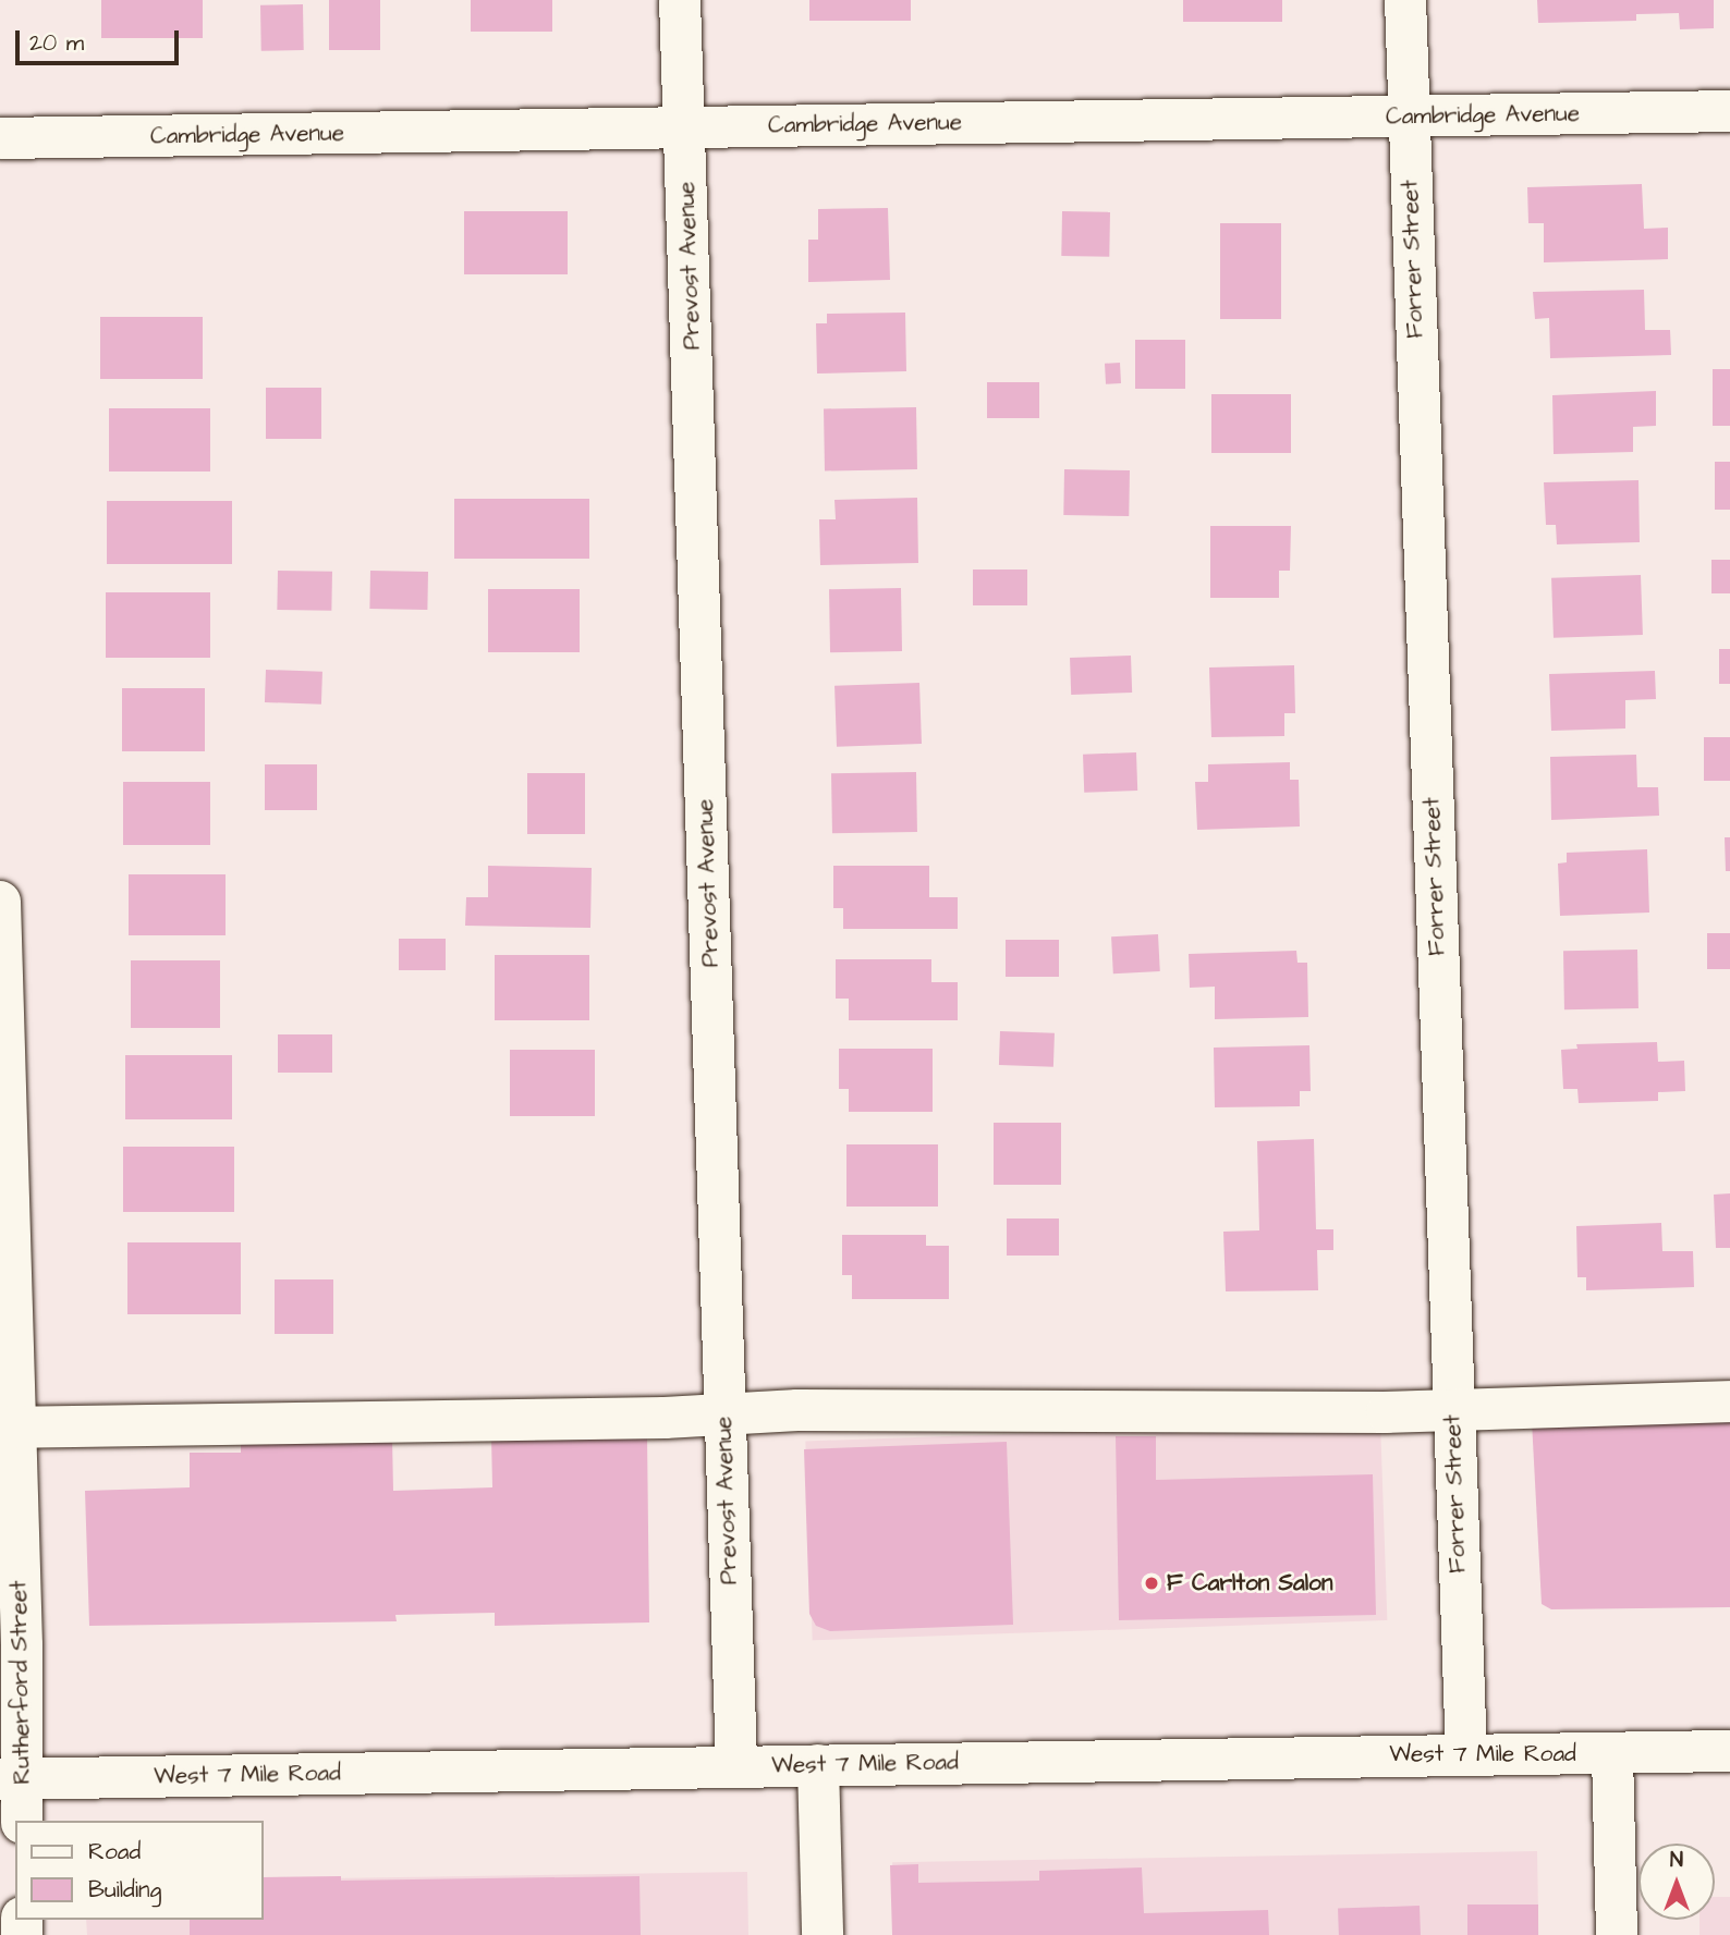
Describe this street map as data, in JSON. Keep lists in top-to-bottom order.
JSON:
{
  "streets": {
    "street": [
      "Cambridge Avenue",
      "Forrer Street",
      "Prevost Avenue",
      "Rutherford Street",
      "West 7 Mile Road"
    ]
  },
  "crossings": [
    ["Cambridge Avenue", "Forrer Street"],
    ["Cambridge Avenue", "Prevost Avenue"],
    ["Forrer Street", "West 7 Mile Road"],
    ["Prevost Avenue", "West 7 Mile Road"],
    ["Rutherford Street", "West 7 Mile Road"]
  ],
  "places": ["F Carlton Salon"],
  "legend": ["Road", "Building"],
  "scale_bar": "20 m",
  "north": "top"
}
